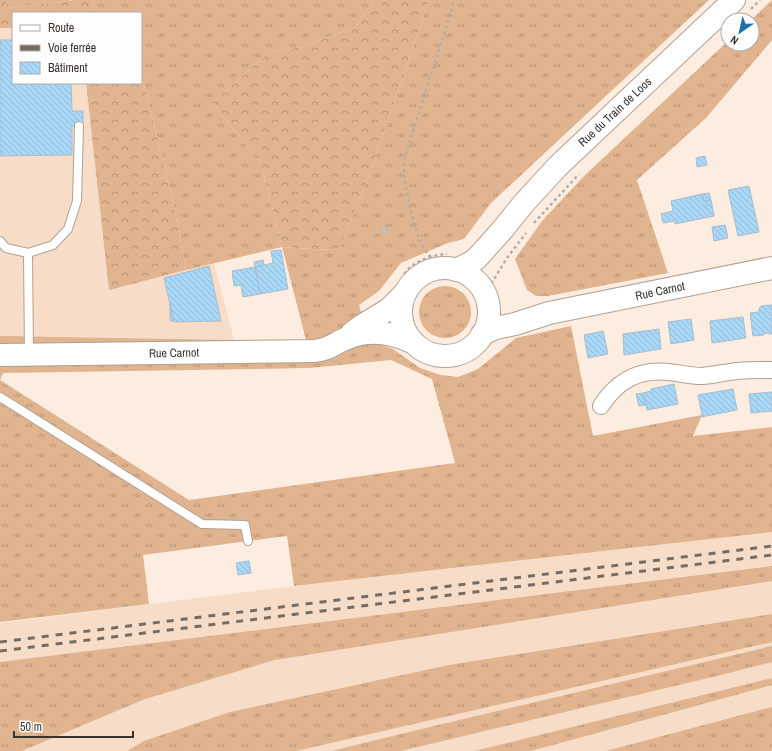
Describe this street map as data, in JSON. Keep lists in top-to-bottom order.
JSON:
{
  "streets": {
    "street": ["Rue du Train de Loos", "Rue Carnot"]
  },
  "crossings": [
    ["Rue du Train de Loos", "Rue Carnot"]
  ],
  "legend": ["Route", "Voie ferrée", "Bâtiment"],
  "scale_bar": "50 m",
  "north": "bottom left"
}
